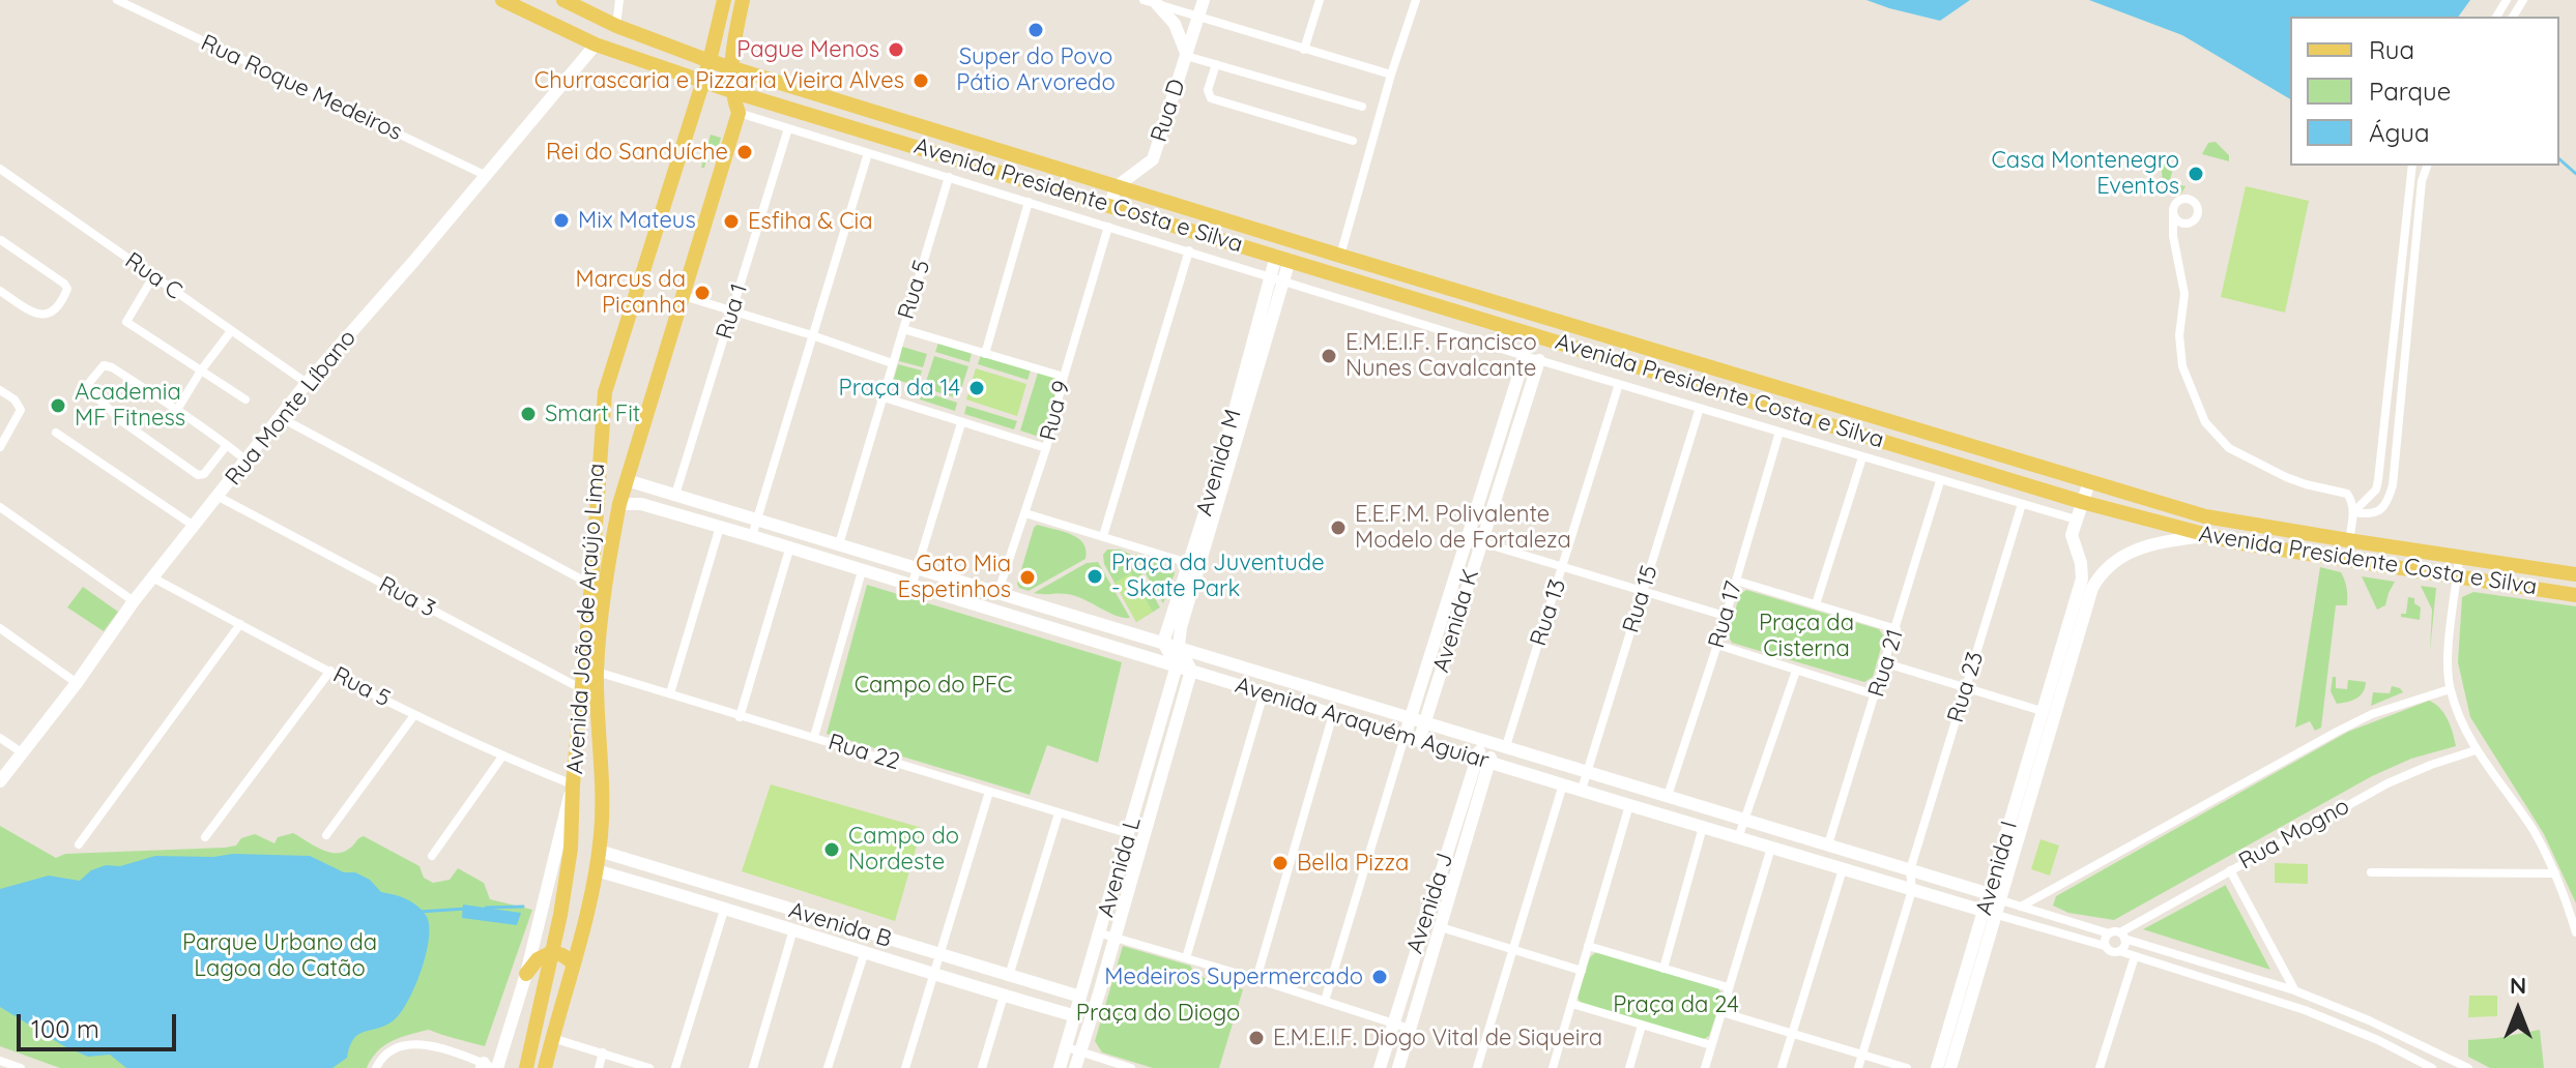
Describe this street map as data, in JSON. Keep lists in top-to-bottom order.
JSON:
{
  "streets": {
    "main road": ["Avenida Presidente Costa e Silva", "Avenida João de Araújo Lima"],
    "street": [
      "Rua Roque Medeiros",
      "Rua D",
      "Rua C",
      "Rua 5",
      "Rua 1",
      "Rua Monte Líbano",
      "Rua 9",
      "Avenida M",
      "Rua 3",
      "Rua 15",
      "Rua 13",
      "Rua 17",
      "Avenida K",
      "Rua 21",
      "Rua 23",
      "Avenida Araquém Aguiar",
      "Rua 22",
      "Rua Mogno",
      "Avenida L",
      "Avenida I",
      "Avenida J",
      "Avenida B"
    ]
  },
  "crossings": [
    ["Rua Roque Medeiros", "Rua Monte Líbano"],
    ["Rua D", "Avenida Presidente Costa e Silva"],
    ["Avenida Presidente Costa e Silva", "Rua Monte Líbano"],
    ["Avenida Presidente Costa e Silva", "Avenida M"],
    ["Avenida Presidente Costa e Silva", "Avenida João de Araújo Lima"],
    ["Avenida Presidente Costa e Silva", "Avenida I"],
    ["Rua C", "Rua Monte Líbano"],
    ["Rua 5", "Rua Monte Líbano"],
    ["Rua 5", "Avenida João de Araújo Lima"],
    ["Rua 5", "Avenida Araquém Aguiar"],
    ["Rua 1", "Avenida Araquém Aguiar"],
    ["Rua Monte Líbano", "Rua 3"],
    ["Rua 9", "Avenida Araquém Aguiar"],
    ["Avenida M", "Avenida Araquém Aguiar"],
    ["Rua 3", "Avenida João de Araújo Lima"],
    ["Rua 3", "Rua 22"],
    ["Rua 15", "Avenida Araquém Aguiar"],
    ["Rua 13", "Avenida Araquém Aguiar"],
    ["Rua 13", "Avenida J"],
    ["Rua 17", "Avenida Araquém Aguiar"],
    ["Avenida João de Araújo Lima", "Avenida Araquém Aguiar"],
    ["Avenida João de Araújo Lima", "Rua 22"],
    ["Avenida João de Araújo Lima", "Avenida B"],
    ["Avenida K", "Avenida Araquém Aguiar"],
    ["Rua 21", "Avenida Araquém Aguiar"],
    ["Rua 23", "Avenida Araquém Aguiar"],
    ["Avenida Araquém Aguiar", "Rua Mogno"],
    ["Avenida Araquém Aguiar", "Avenida L"],
    ["Avenida Araquém Aguiar", "Avenida I"],
    ["Avenida Araquém Aguiar", "Avenida J"],
    ["Rua 22", "Avenida L"],
    ["Avenida L", "Avenida B"]
  ],
  "parks": [
    "Praça da Cisterna",
    "Campo do PFC",
    "Parque Urbano da Lagoa do Catão",
    "Praça da 24",
    "Praça do Diogo"
  ],
  "places": [
    "Super do Povo Pátio Arvoredo",
    "Pague Menos",
    "Churrascaria e Pizzaria Vieira Alves",
    "Rei do Sanduíche",
    "Casa Montenegro Eventos",
    "Mix Mateus",
    "Esfiha & Cia",
    "Marcus da Picanha",
    "E.M.E.I.F. Francisco Nunes Cavalcante",
    "Praça da 14",
    "Academia MF Fitness",
    "Smart Fit",
    "E.E.F.M. Polivalente Modelo de Fortaleza",
    "Praça da Juventude - Skate Park",
    "Gato Mia Espetinhos",
    "Campo do Nordeste",
    "Bella Pizza",
    "Medeiros Supermercado",
    "E.M.E.I.F. Diogo Vital de Siqueira"
  ],
  "legend": ["Rua", "Parque", "Água"],
  "scale_bar": "100 m",
  "north": "top"
}
